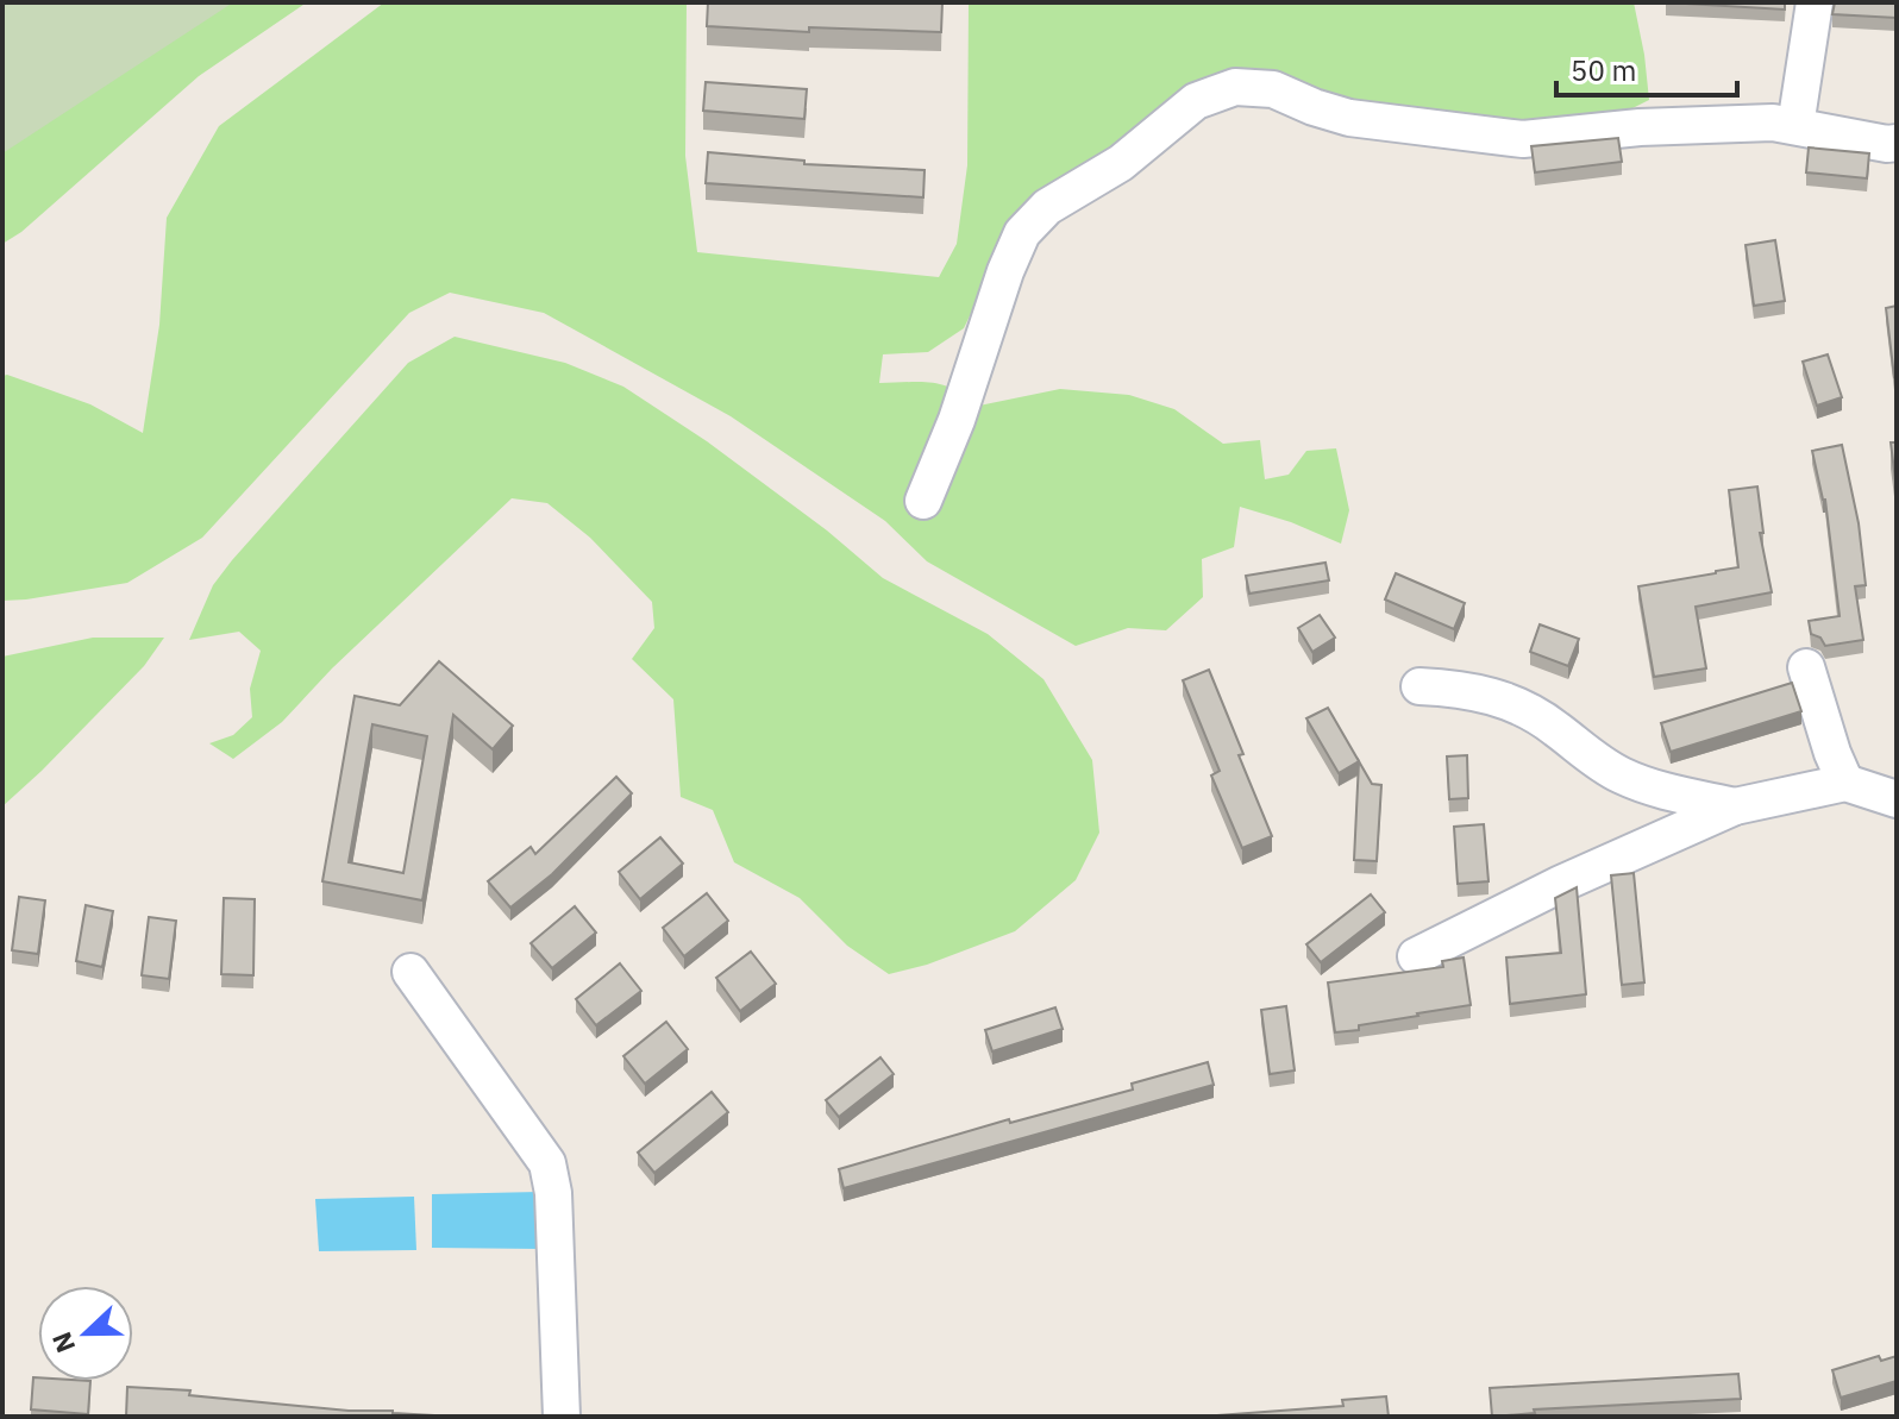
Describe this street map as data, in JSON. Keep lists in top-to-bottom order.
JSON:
{
  "scale_bar": "50 m",
  "north": "left"
}
